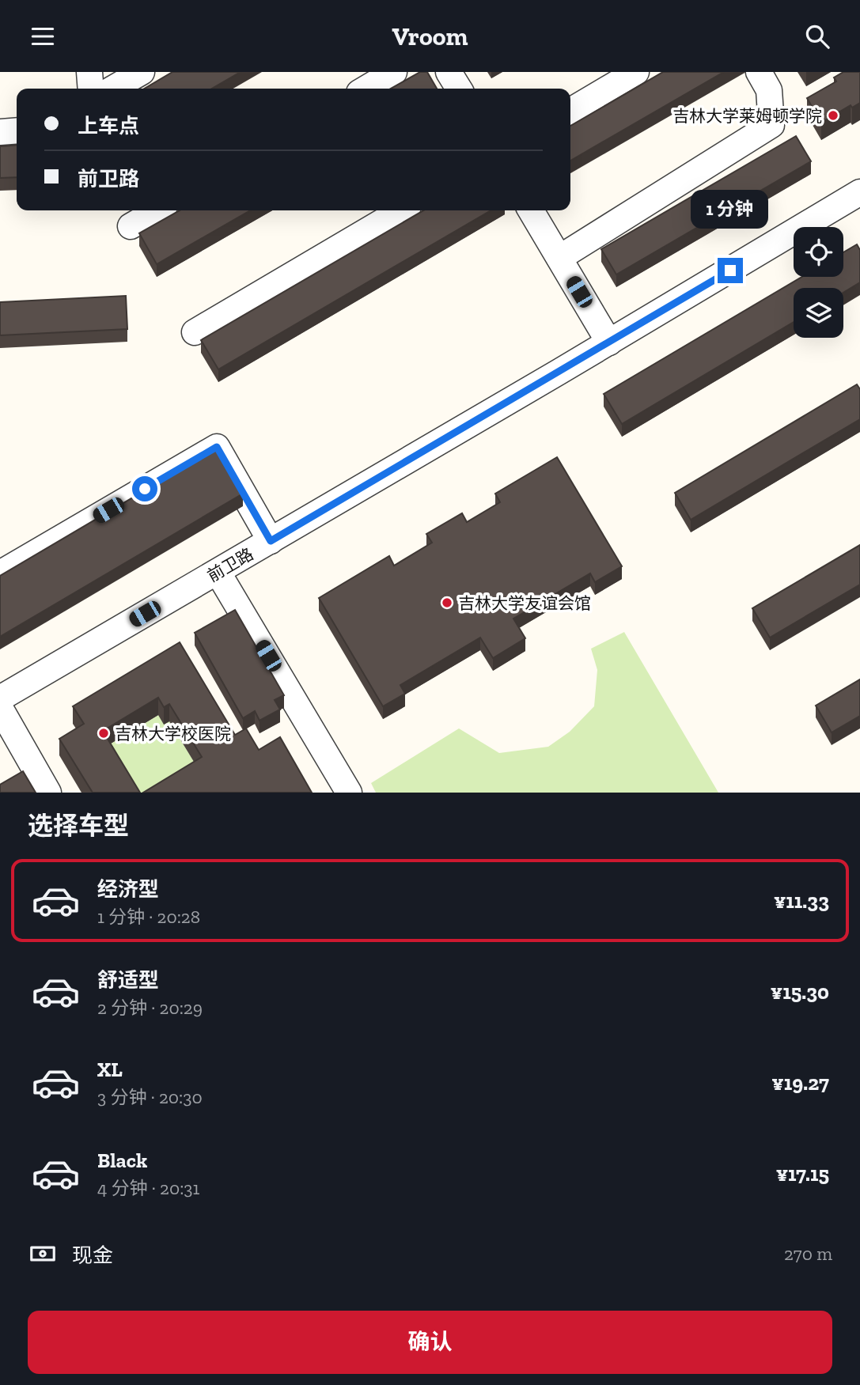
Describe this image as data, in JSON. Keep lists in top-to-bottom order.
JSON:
{
  "streets": {
    "street": ["前卫路"]
  },
  "places": ["吉林大学莱姆顿学院", "吉林大学友谊会馆", "吉林大学校医院"],
  "page": {
    "header": "Vroom",
    "banner": ["上车点", "前卫路"],
    "bubble": "1 分钟",
    "heading": "选择车型",
    "list": [
      {
        "name": "经济型",
        "note": "1 分钟 · 20:28",
        "value": "¥11.33"
      },
      {
        "name": "舒适型",
        "note": "2 分钟 · 20:29",
        "value": "¥15.30"
      },
      {
        "name": "XL",
        "note": "3 分钟 · 20:30",
        "value": "¥19.27"
      },
      {
        "name": "Black",
        "note": "4 分钟 · 20:31",
        "value": "¥17.15"
      }
    ],
    "pay": ["现金", "270 m"],
    "buttons": "确认"
  }
}
